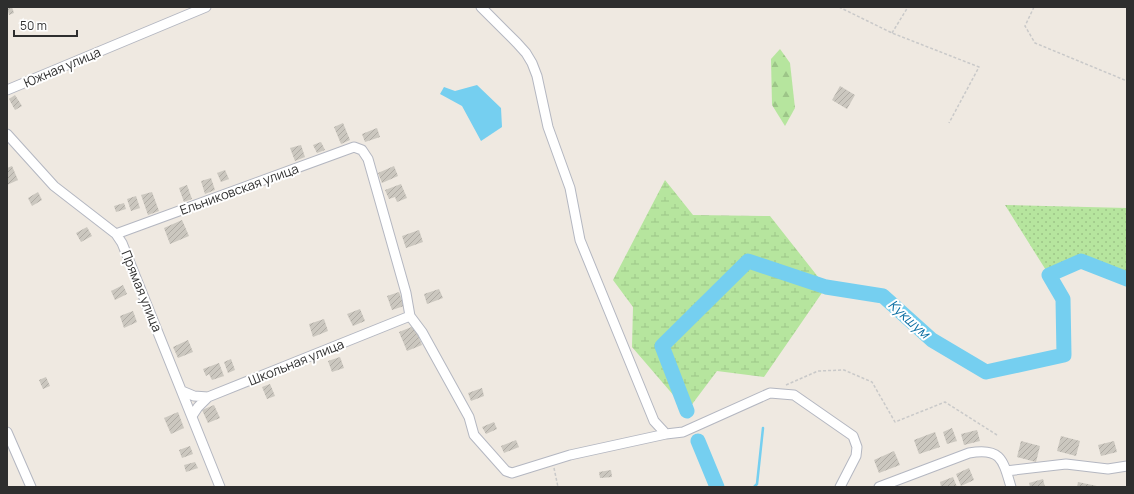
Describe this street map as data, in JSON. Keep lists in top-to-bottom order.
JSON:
{
  "streets": {
    "street": [
      "Южная улица",
      "Ельниковская улица",
      "Прямая улица",
      "Школьная улица"
    ]
  },
  "crossings": [
    ["Ельниковская улица", "Прямая улица"],
    ["Ельниковская улица", "Школьная улица"]
  ],
  "water": ["Кукшум"],
  "scale_bar": "50 m"
}
